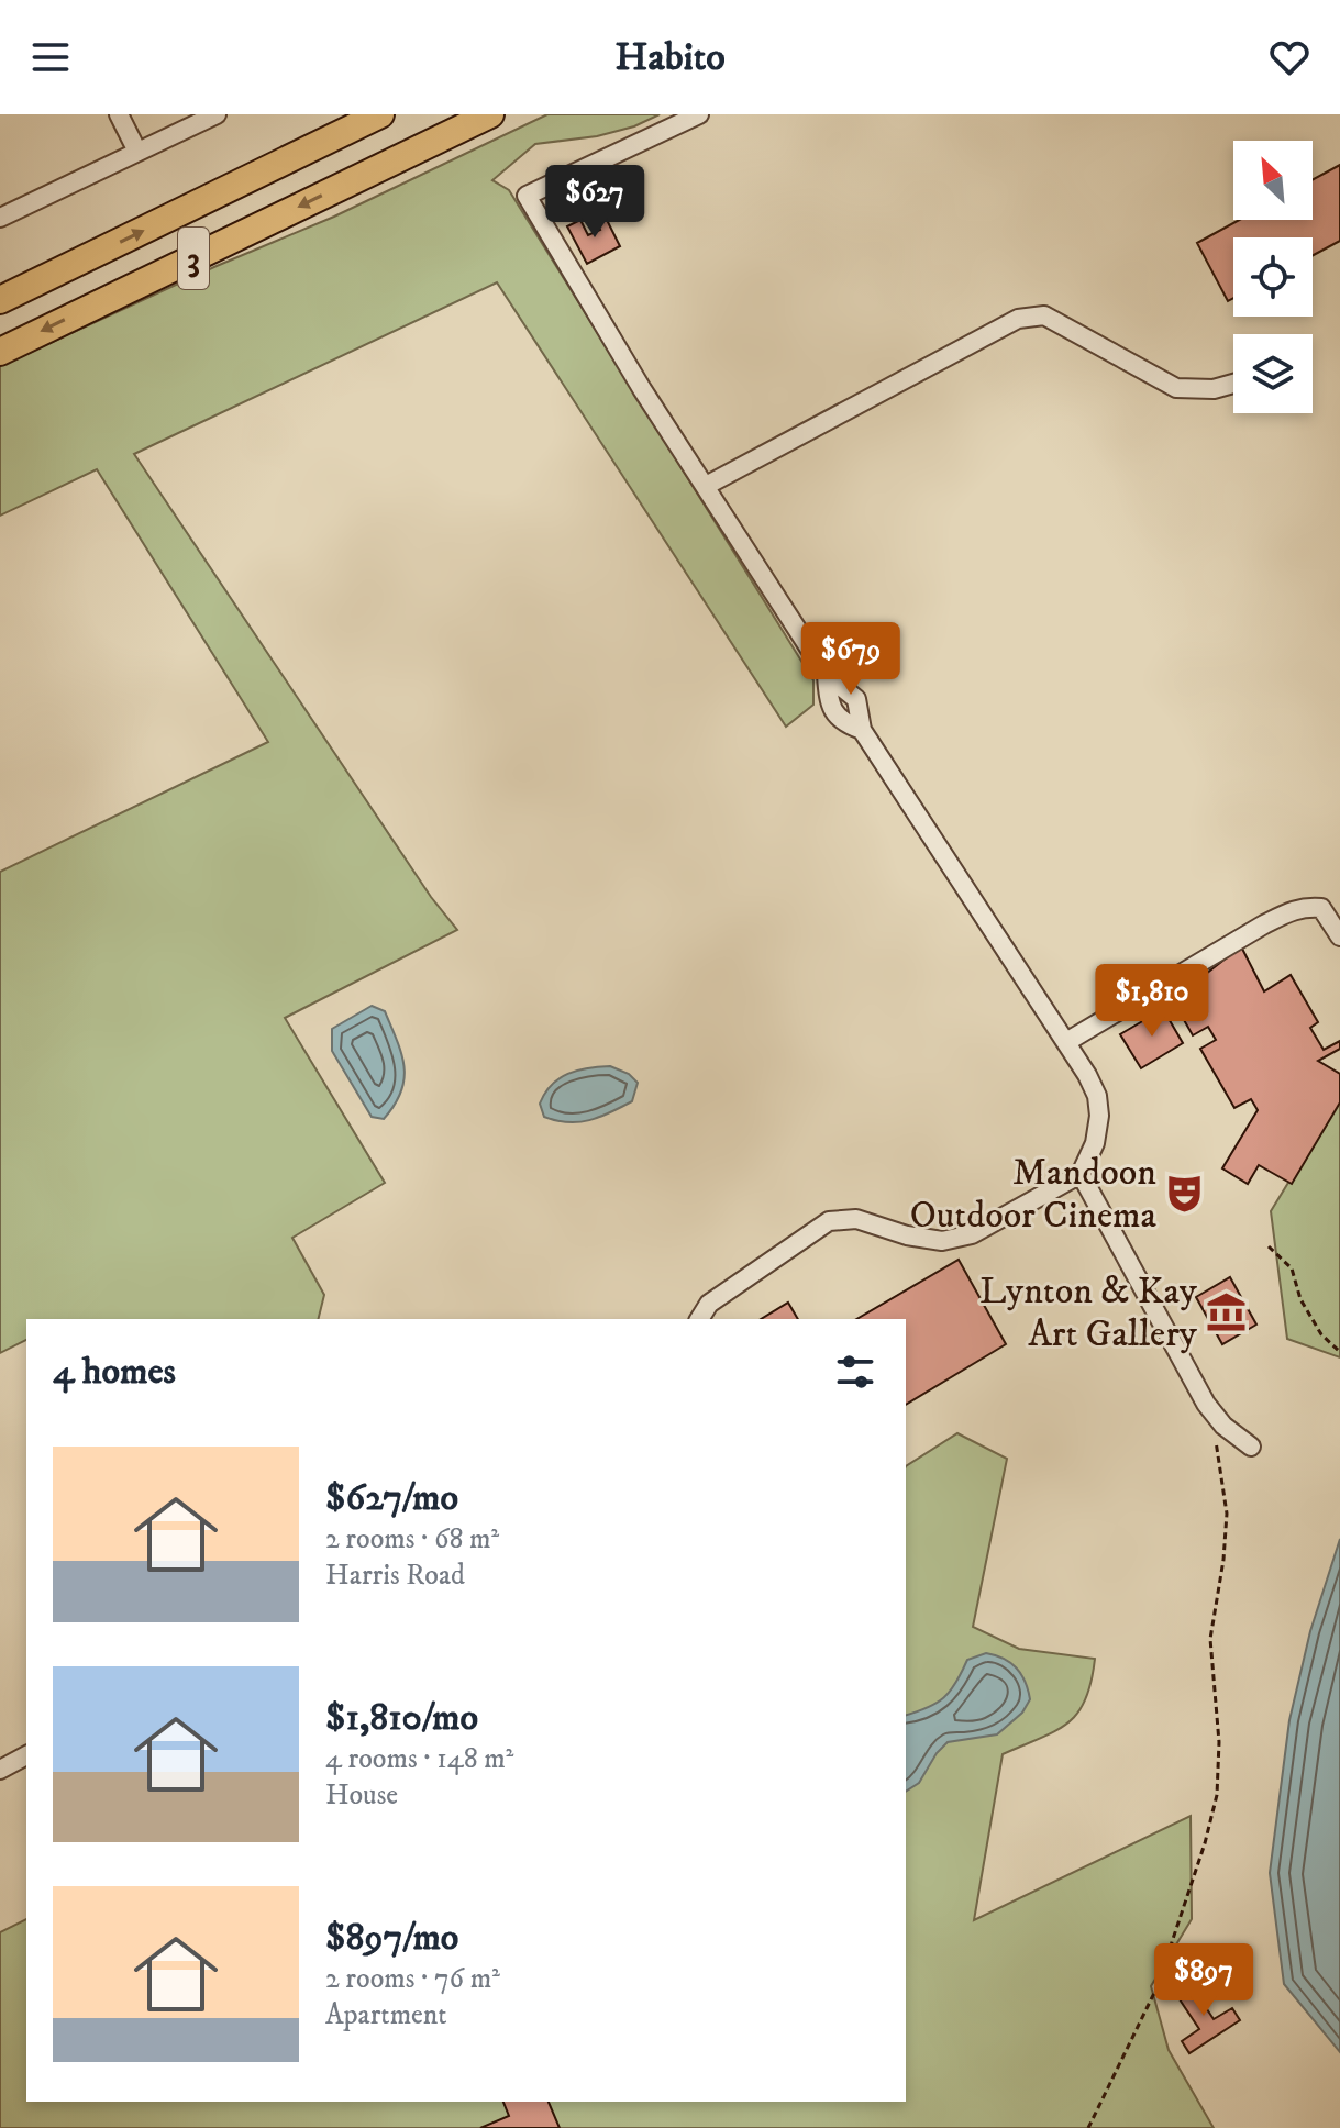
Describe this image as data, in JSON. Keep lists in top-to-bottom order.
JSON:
{
  "streets": {
    "highway": ["3"]
  },
  "places": {
    "theatre": ["Mandoon Outdoor Cinema"],
    "museum": ["Lynton & Kay Art Gallery"]
  },
  "north": "top left",
  "page": {
    "header": "Habito",
    "price": [
      "$627",
      "$679",
      "$1,810",
      "$897"
    ],
    "heading": "4 homes",
    "list": [
      {
        "name": "$627/mo",
        "note": "2 rooms · 68 m² · Harris Road"
      },
      {
        "name": "$1,810/mo",
        "note": "4 rooms · 148 m² · House"
      },
      {
        "name": "$897/mo",
        "note": "2 rooms · 76 m² · Apartment"
      }
    ]
  }
}
